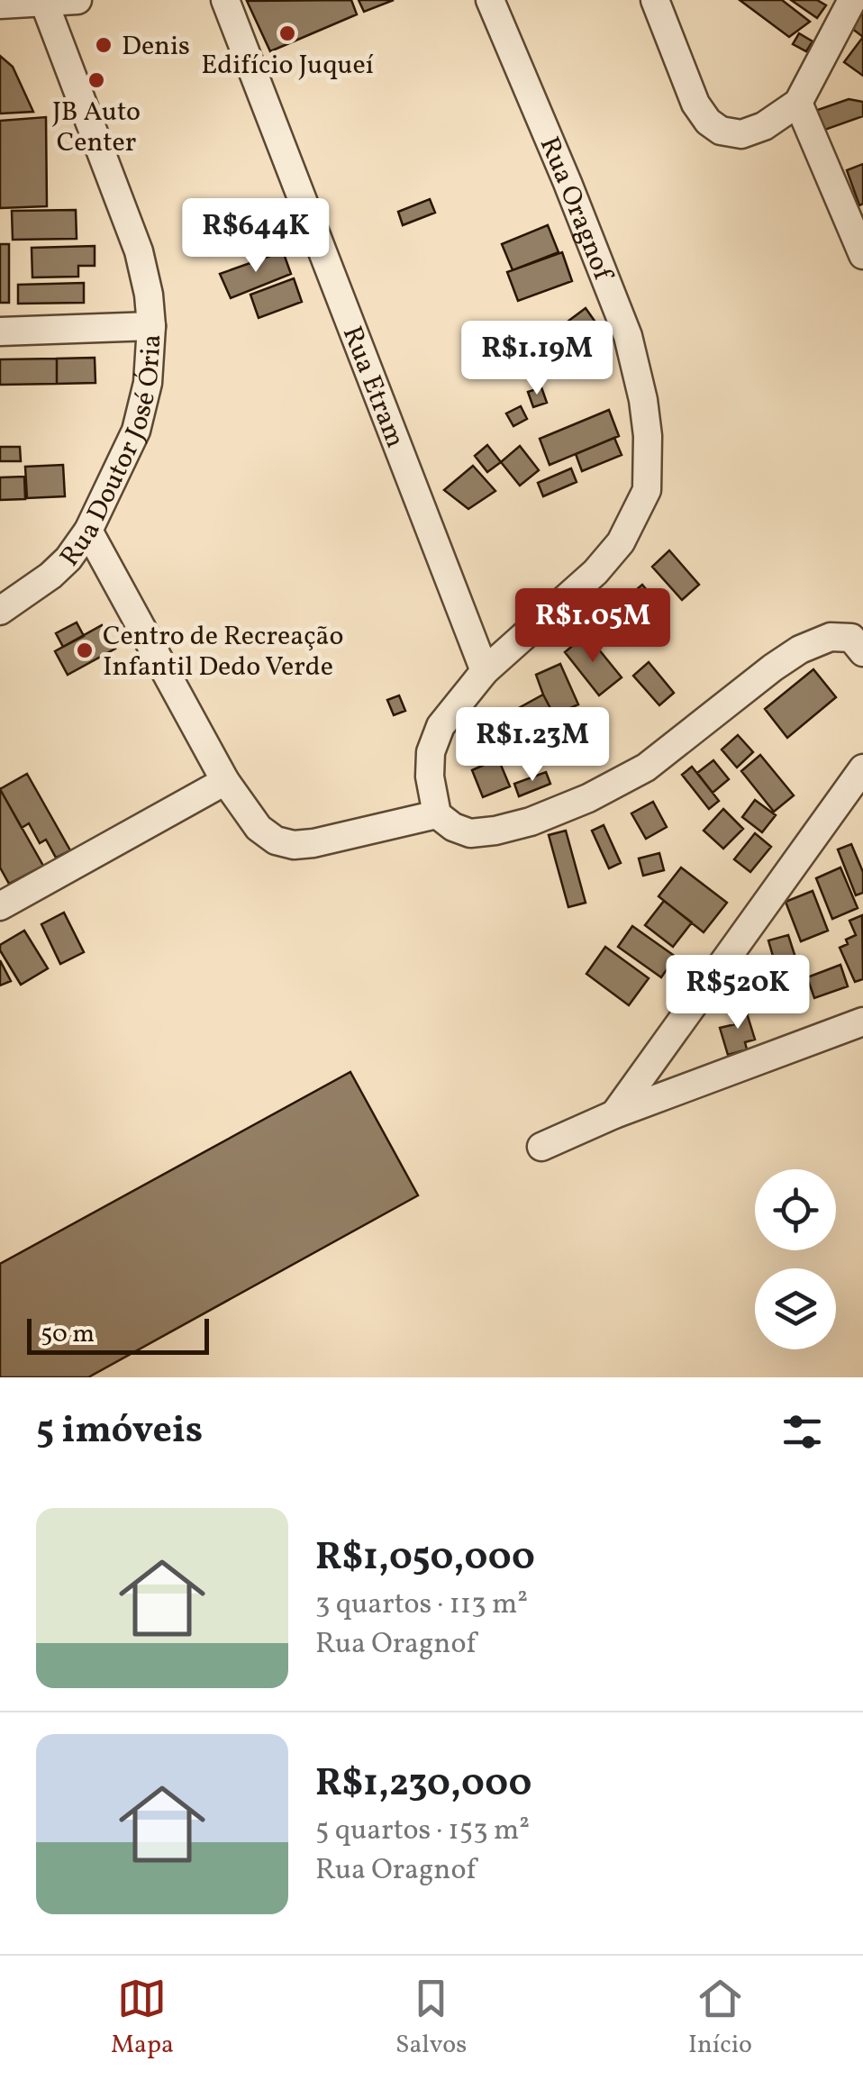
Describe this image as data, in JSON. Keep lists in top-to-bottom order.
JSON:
{
  "streets": {
    "street": ["Rua Oragnof", "Rua Etram", "Rua Doutor José Ória"]
  },
  "crossings": [
    ["Rua Oragnof", "Rua Etram"]
  ],
  "places": [
    "Edifício Juqueí",
    "Denis",
    "JB Auto Center",
    "Centro de Recreação Infantil Dedo Verde"
  ],
  "scale_bar": "50 m",
  "page": {
    "price": [
      "R$644K",
      "R$1.19M",
      "R$1.05M",
      "R$1.23M",
      "R$520K"
    ],
    "scale": "50 m",
    "heading": "5 imóveis",
    "list": [
      {
        "name": "R$1,050,000",
        "note": "3 quartos · 113 m² · Rua Oragnof"
      },
      {
        "name": "R$1,230,000",
        "note": "5 quartos · 153 m² · Rua Oragnof"
      }
    ],
    "tabs": ["Mapa", "Salvos", "Início"]
  }
}
